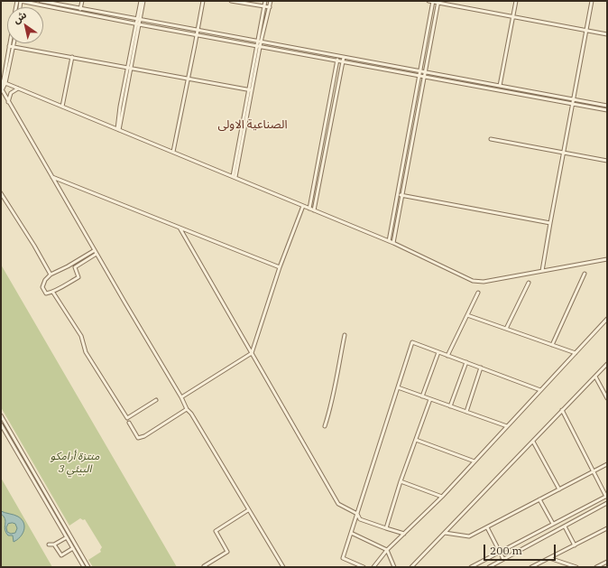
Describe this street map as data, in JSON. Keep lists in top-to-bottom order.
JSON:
{
  "districts": ["الصناعية الاولى"],
  "parks": ["منتزة أرامكو البيئي 3"],
  "scale_bar": "200 m",
  "north": "top left"
}
